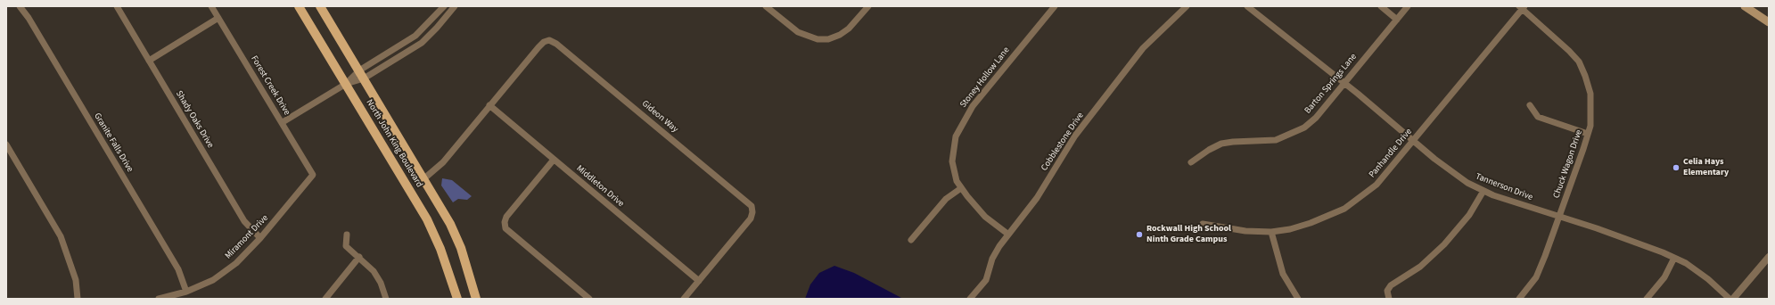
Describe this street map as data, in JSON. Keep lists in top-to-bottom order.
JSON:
{
  "streets": {
    "main road": ["North John King Boulevard"],
    "street": [
      "Stoney Hollow Lane",
      "Barton Springs Lane",
      "Forest Creek Drive",
      "Gideon Way",
      "Shady Oaks Drive",
      "Cobblestone Drive",
      "Granite Falls Drive",
      "Panhandle Drive",
      "Chuck Wagon Drive",
      "Middleton Drive",
      "Tannerson Drive",
      "Miramont Drive"
    ]
  },
  "crossings": [
    ["Stoney Hollow Lane", "Cobblestone Drive"],
    ["Barton Springs Lane", "Tannerson Drive"],
    ["Forest Creek Drive", "Miramont Drive"],
    ["Gideon Way", "Middleton Drive"],
    ["Shady Oaks Drive", "Miramont Drive"],
    ["Granite Falls Drive", "Miramont Drive"],
    ["Panhandle Drive", "Chuck Wagon Drive"],
    ["Panhandle Drive", "Tannerson Drive"],
    ["Chuck Wagon Drive", "Tannerson Drive"]
  ],
  "places": ["Celia Hays Elementary", "Rockwall High School Ninth Grade Campus"]
}
